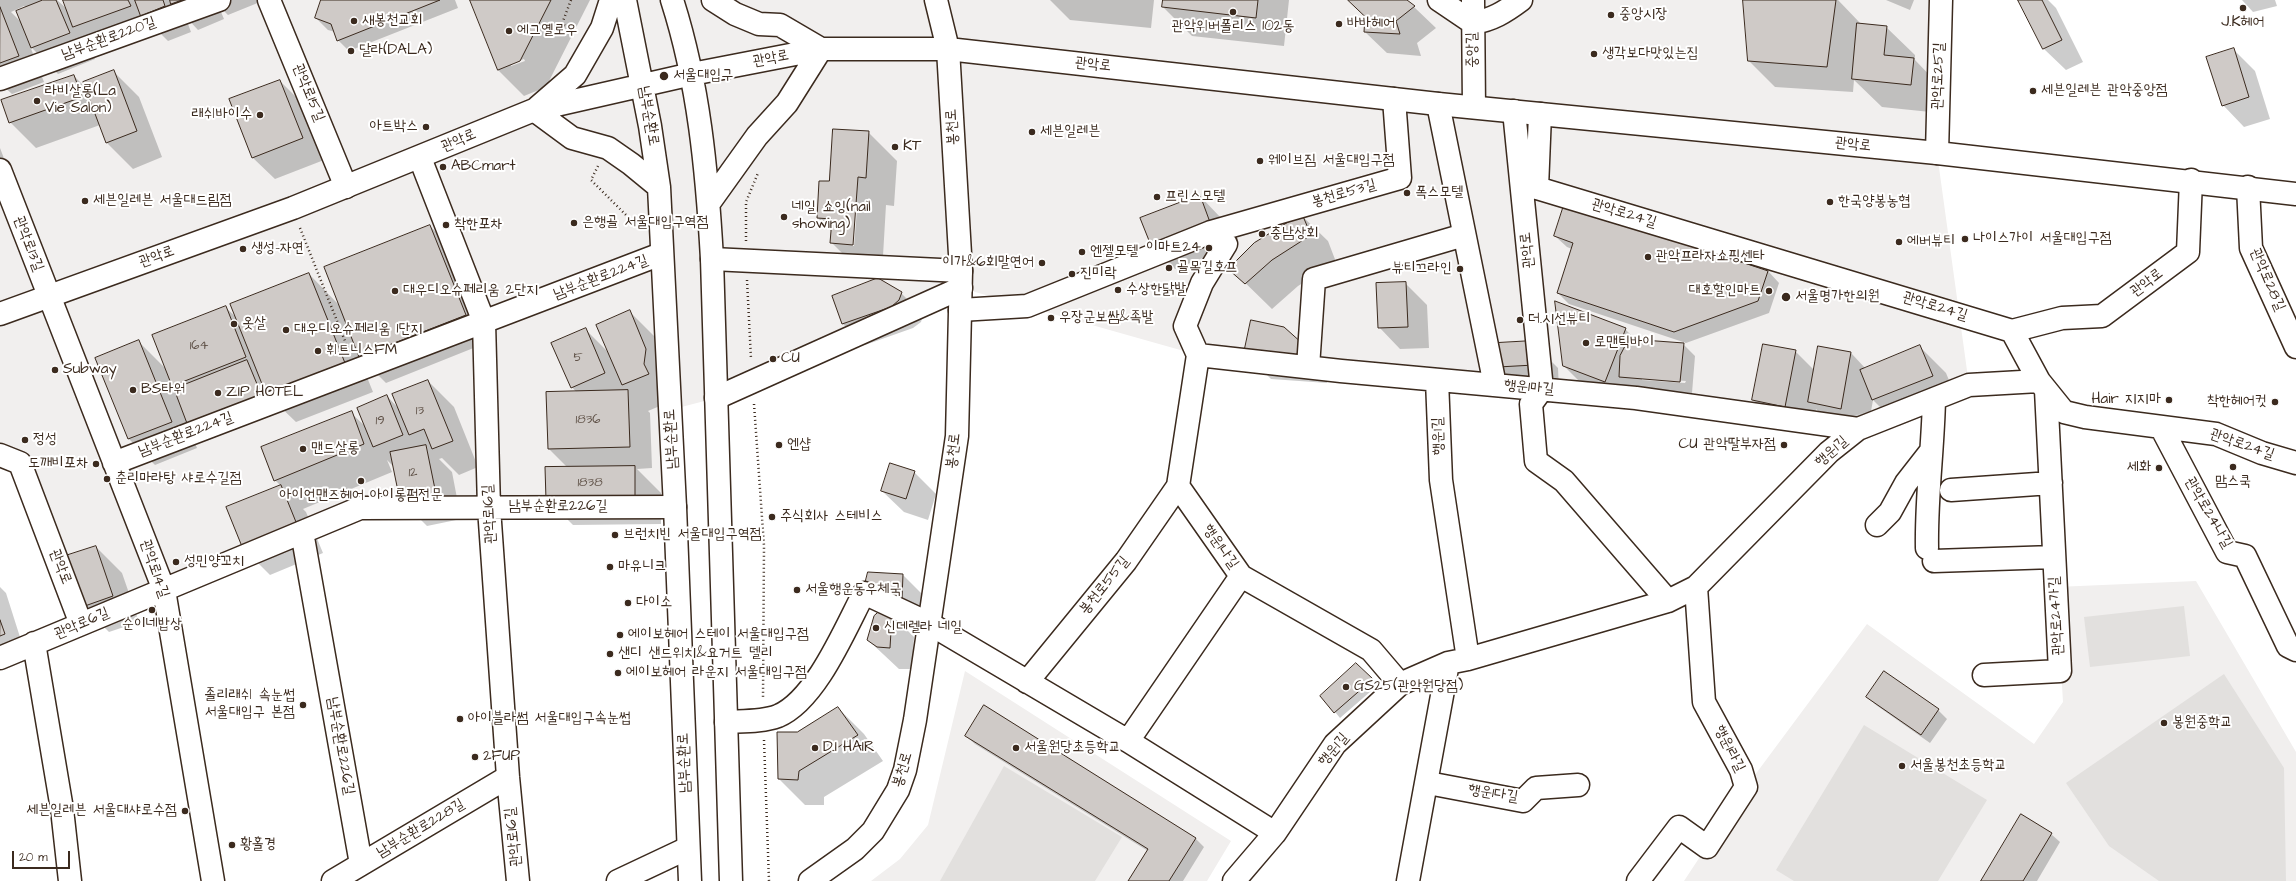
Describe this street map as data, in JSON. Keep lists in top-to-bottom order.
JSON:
{
  "streets": {
    "main road": [
      "남부순환로220길",
      "중앙길",
      "관악로",
      "관악로25길",
      "관악로15길",
      "남부순환로",
      "봉천로",
      "봉천로53길",
      "관악로24길",
      "관악로13길",
      "남부순환로224길",
      "관악로28길",
      "행운1마길",
      "행운1길",
      "남부순환로226길",
      "관악로24나길",
      "관악로16길",
      "행운1나길",
      "관악로14길",
      "봉천로55길",
      "관악로24가길",
      "관악로6길",
      "행운1라길",
      "행운1다길",
      "남부순환로228길"
    ]
  },
  "crossings": [
    ["중앙길", "관악로"],
    ["관악로", "관악로25길"],
    ["관악로", "관악로15길"],
    ["관악로", "남부순환로"],
    ["관악로", "봉천로"],
    ["관악로", "봉천로53길"],
    ["관악로", "관악로24길"],
    ["관악로", "관악로13길"],
    ["관악로", "관악로28길"],
    ["관악로", "행운1마길"],
    ["관악로", "관악로16길"],
    ["관악로", "관악로14길"],
    ["관악로", "관악로6길"],
    ["남부순환로", "남부순환로224길"],
    ["남부순환로", "남부순환로226길"],
    ["봉천로", "봉천로53길"],
    ["관악로24길", "행운1길"],
    ["관악로24길", "관악로24나길"],
    ["관악로24길", "관악로24가길"],
    ["관악로13길", "관악로14길"],
    ["남부순환로224길", "관악로16길"],
    ["남부순환로224길", "관악로14길"],
    ["행운1마길", "행운1길"],
    ["행운1길", "행운1나길"],
    ["행운1길", "관악로24가길"],
    ["행운1길", "행운1라길"],
    ["남부순환로226길", "관악로16길"],
    ["남부순환로226길", "관악로14길"],
    ["남부순환로226길", "관악로6길"],
    ["남부순환로226길", "남부순환로228길"],
    ["관악로16길", "남부순환로228길"],
    ["행운1나길", "봉천로55길"],
    ["관악로14길", "관악로6길"]
  ],
  "places": [
    "J.K헤어",
    "관악위버폴리스 102동",
    "중앙시장",
    "새봉천교회",
    "바바헤어",
    "에그옐로우",
    "달라(DALA)",
    "생각보다맛있는집",
    "서울대입구",
    "세븐일레븐 관악중앙점",
    "라비살롱(La Vie Salon)",
    "래쉬바이수",
    "아트박스",
    "세븐일레븐",
    "KT",
    "웨이브짐 서울대입구점",
    "ABCmart",
    "폭스모텔",
    "프린스모텔",
    "세븐일레븐 서울대드림점",
    "한국양봉농협",
    "네일 쇼잉(nail showing)",
    "은행골 서울대입구역점",
    "착한포차",
    "충남상회",
    "나이스가이 서울대입구점",
    "에버뷰티",
    "이마트24",
    "생성-자연",
    "엔젤모텔",
    "관악프라자쇼핑센타",
    "이가&6회말연어",
    "골목길호프",
    "뷰티끄라인",
    "진미락",
    "수상한닭발",
    "대우디오슈페리움 2단지",
    "대호할인마트",
    "서울명가한의원",
    "우장군보쌈&족발",
    "더.시선뷰티",
    "옷살",
    "대우디오슈페리움 1단지",
    "로맨틱바이",
    "휘트니스FM",
    "CU",
    "Subway",
    "BS타워",
    "ZIP HOTEL",
    "Hair 지지마",
    "착한헤어컷",
    "정성",
    "엔샵",
    "CU 관악딸부자점",
    "맨드살롱",
    "도깨비포차",
    "맘스쿡",
    "세화",
    "춘리마라탕 샤로수길점",
    "아이언맨즈헤어 아이롱펌전문",
    "주식회사 스테비스",
    "브런치빈 서울대입구역점",
    "성민양꼬치",
    "마유니크",
    "서울행운동우체국",
    "다이소",
    "순이네밥상",
    "신데렐라 네일",
    "에이보헤어 스테이 서울대입구점",
    "샌디 샌드위치&요거트 델리",
    "에이보헤어 라운지 서울대입구점",
    "GS25(관악원당점)",
    "졸리래쉬 속눈썹 서울대입구 본점",
    "아이블라썸 서울대입구속눈썹",
    "봉원중학교",
    "D.I HAIR",
    "서울원당초등학교",
    "2FUP",
    "서울봉천초등학교",
    "세븐일레븐 서울대샤로수점",
    "황홀경"
  ],
  "house_numbers": [
    "164",
    "5",
    "13",
    "1836",
    "19",
    "12",
    "1838"
  ],
  "scale_bar": "20 m"
}
